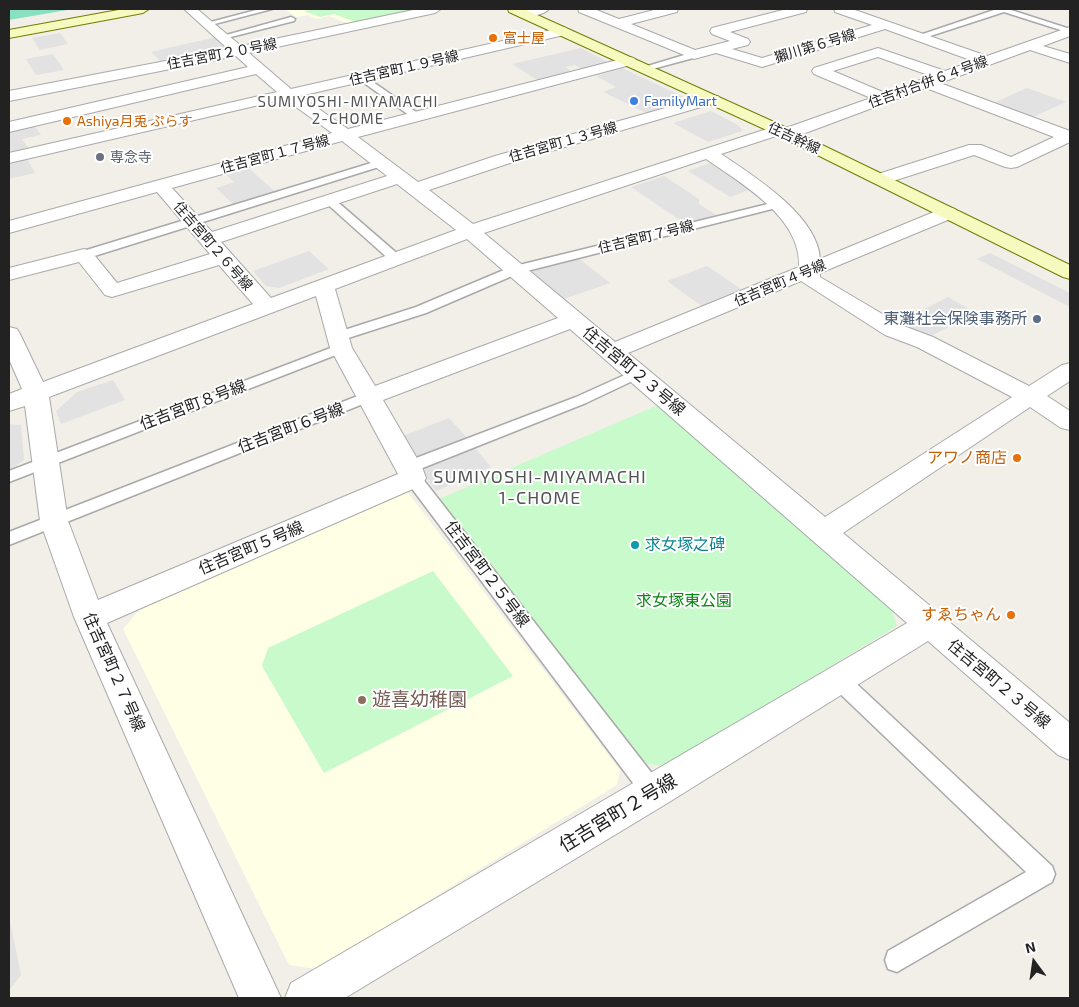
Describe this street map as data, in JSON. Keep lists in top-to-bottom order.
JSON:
{
  "streets": {
    "street": [
      "獺川第６号線",
      "住吉宮町２０号線",
      "住吉宮町１９号線",
      "住吉村合併６４号線",
      "住吉幹線",
      "住吉宮町１３号線",
      "住吉宮町１７号線",
      "住吉宮町２６号線",
      "住吉宮町４号線",
      "住吉宮町２３号線",
      "住吉宮町６号線",
      "住吉宮町５号線",
      "住吉宮町２５号線",
      "住吉宮町２７号線",
      "住吉宮町２号線"
    ],
    "lane": ["住吉宮町７号線", "住吉宮町８号線"]
  },
  "crossings": [
    ["住吉宮町２０号線", "住吉宮町２３号線"],
    ["住吉宮町１９号線", "住吉幹線"],
    ["住吉宮町１９号線", "住吉宮町２３号線"],
    ["住吉村合併６４号線", "住吉幹線"],
    ["住吉村合併６４号線", "住吉宮町２６号線"],
    ["住吉村合併６４号線", "住吉宮町２３号線"],
    ["住吉村合併６４号線", "住吉宮町２５号線"],
    ["住吉村合併６４号線", "住吉宮町２７号線"],
    ["住吉幹線", "住吉宮町１３号線"],
    ["住吉幹線", "住吉宮町１７号線"],
    ["住吉幹線", "住吉宮町４号線"],
    ["住吉宮町１３号線", "住吉宮町２６号線"],
    ["住吉宮町１３号線", "住吉宮町２３号線"],
    ["住吉宮町１７号線", "住吉宮町２６号線"],
    ["住吉宮町１７号線", "住吉宮町２３号線"],
    ["住吉宮町７号線", "住吉宮町２３号線"],
    ["住吉宮町７号線", "住吉宮町８号線"],
    ["住吉宮町４号線", "住吉宮町２３号線"],
    ["住吉宮町２３号線", "住吉宮町８号線"],
    ["住吉宮町２３号線", "住吉宮町６号線"],
    ["住吉宮町２３号線", "住吉宮町２号線"],
    ["住吉宮町８号線", "住吉宮町２５号線"],
    ["住吉宮町８号線", "住吉宮町２７号線"],
    ["住吉宮町６号線", "住吉宮町２５号線"],
    ["住吉宮町６号線", "住吉宮町２７号線"],
    ["住吉宮町５号線", "住吉宮町２５号線"],
    ["住吉宮町５号線", "住吉宮町２７号線"],
    ["住吉宮町２５号線", "住吉宮町２号線"]
  ],
  "districts": ["SUMIYOSHI-MIYAMACHI 2-CHOME", "SUMIYOSHI-MIYAMACHI 1-CHOME"],
  "parks": ["求女塚東公園"],
  "places": [
    "富士屋",
    "FamilyMart",
    "Ashiya月兎 ぷらす",
    "専念寺",
    "東灘社会保険事務所",
    "アワノ商店",
    "求女塚之碑",
    "すゑちゃん",
    "遊喜幼稚園"
  ],
  "north": "top"
}
